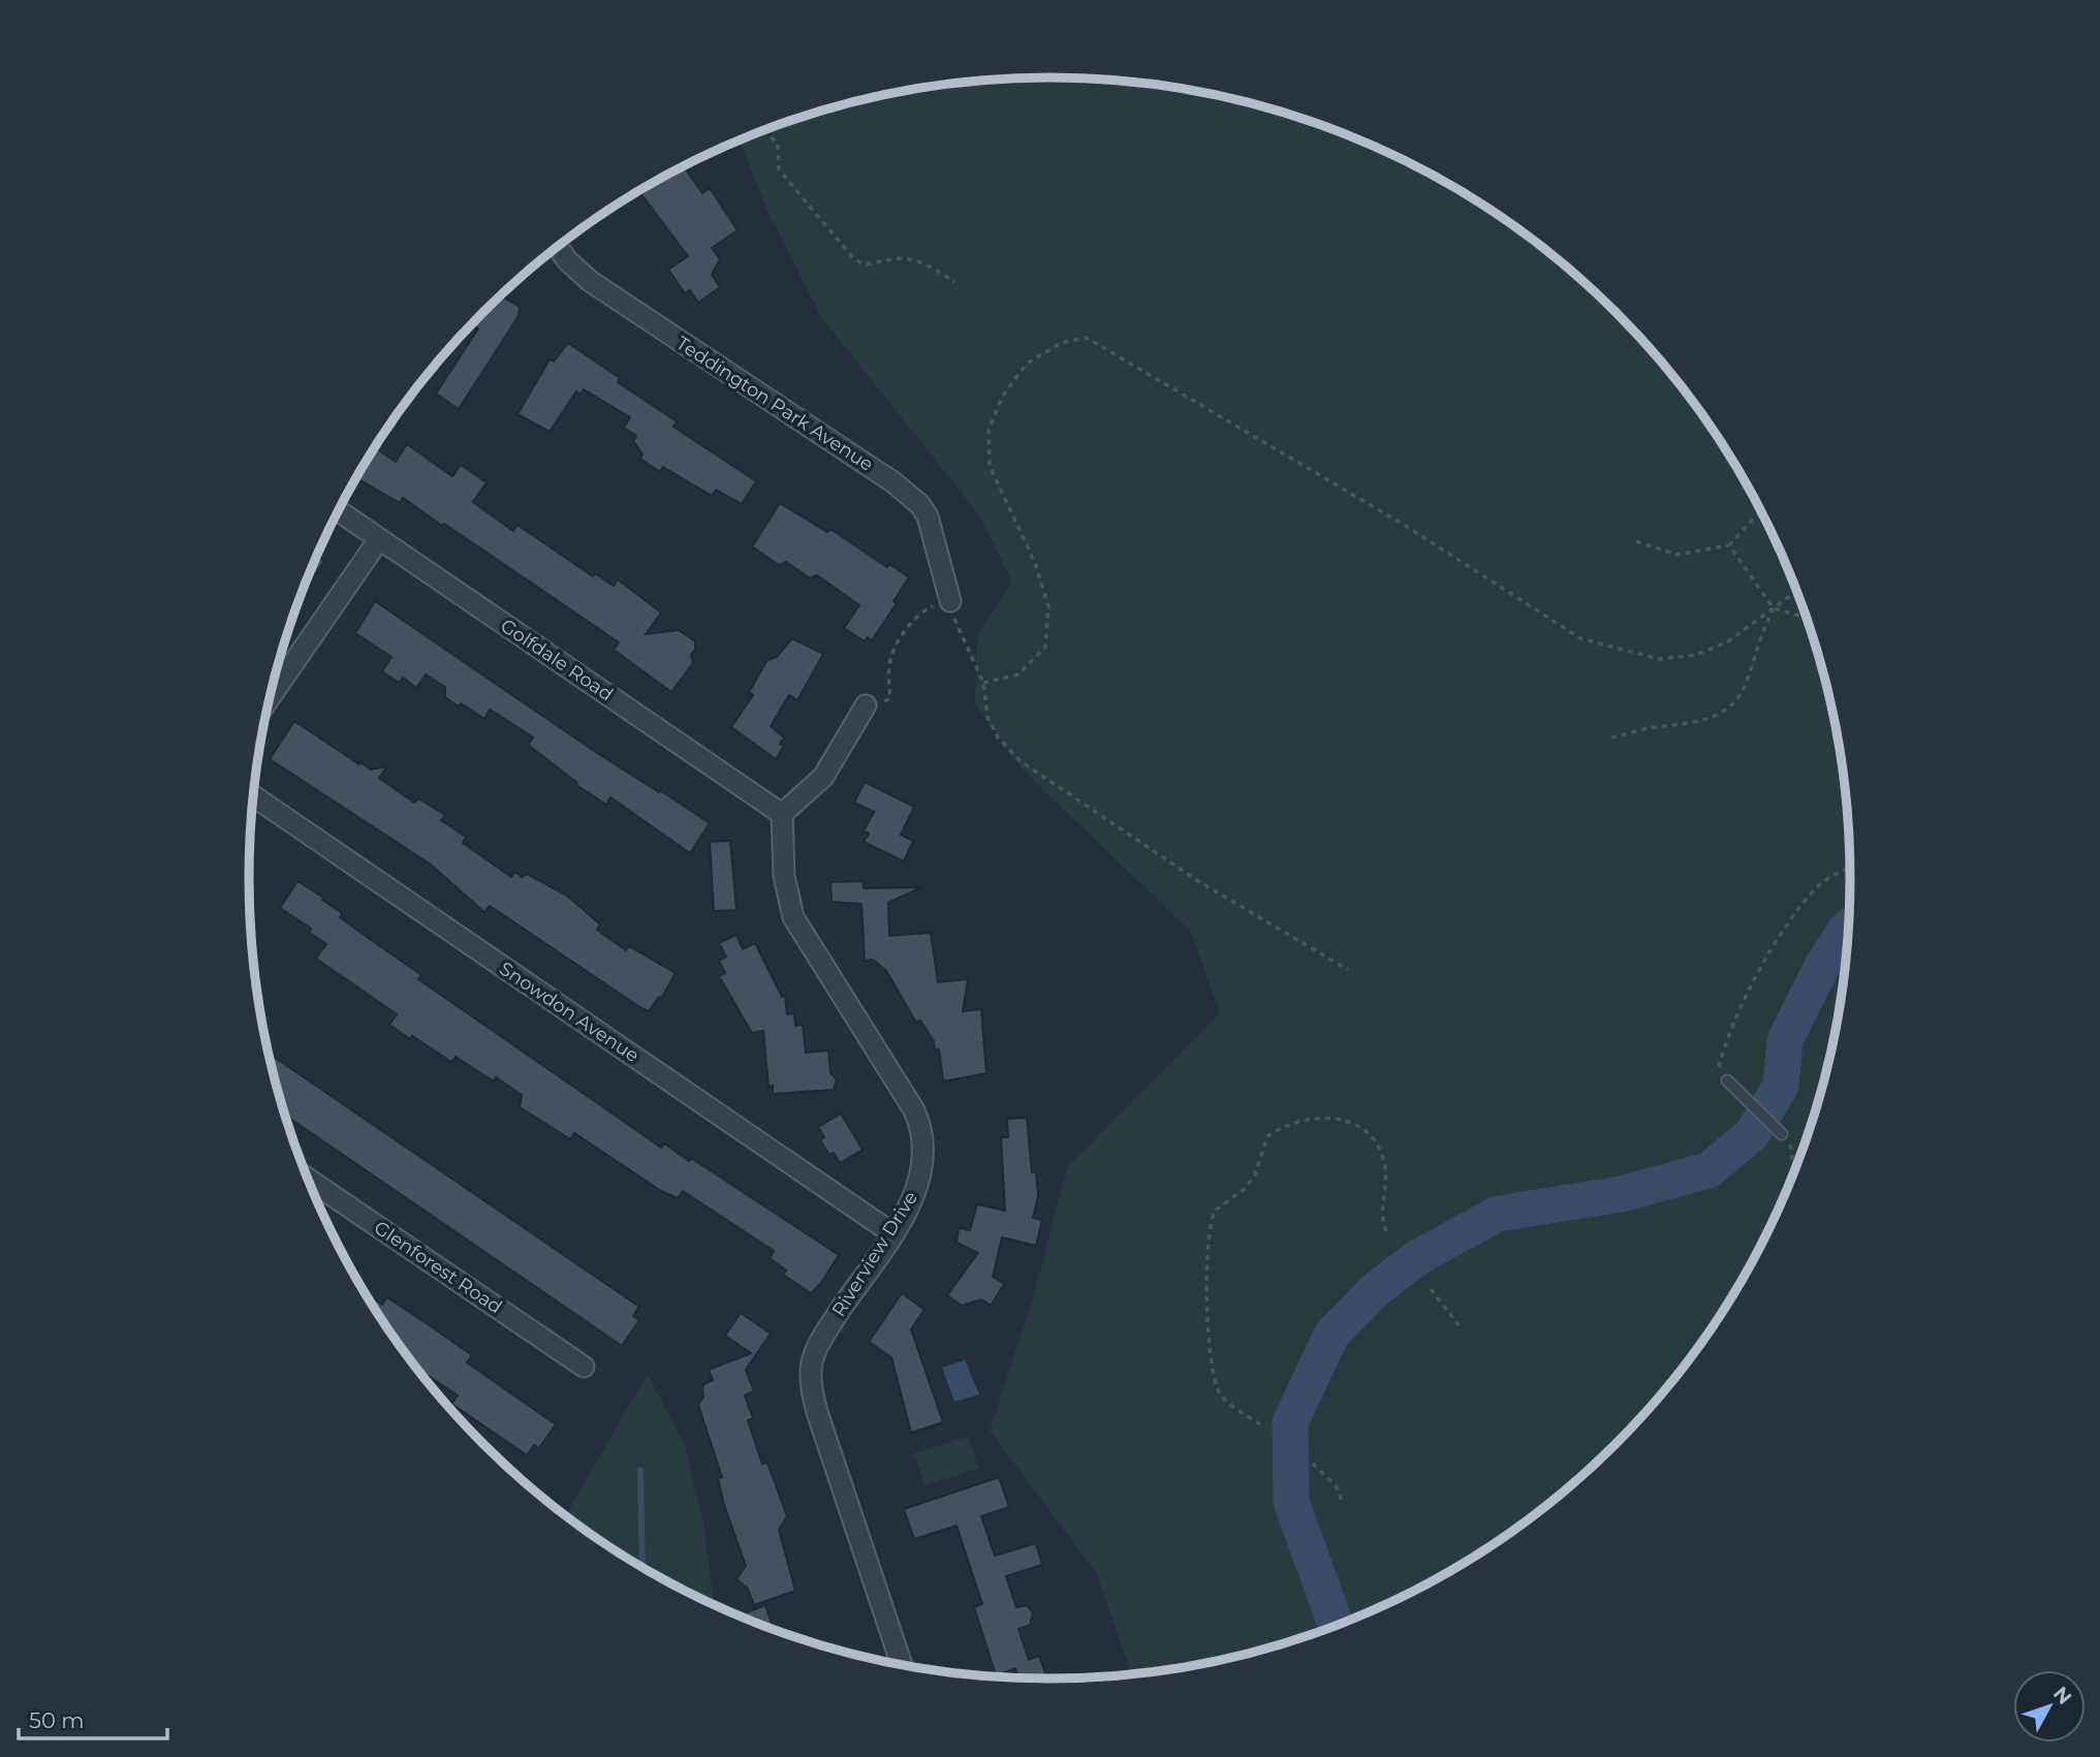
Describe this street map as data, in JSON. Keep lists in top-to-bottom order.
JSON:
{
  "streets": {
    "street": [
      "Teddington Park Avenue",
      "Golfdale Road",
      "Snowdon Avenue",
      "Riverview Drive",
      "Glenforest Road"
    ]
  },
  "crossings": [
    ["Golfdale Road", "Riverview Drive"],
    ["Snowdon Avenue", "Riverview Drive"]
  ],
  "scale_bar": "50 m",
  "north": "top right"
}
